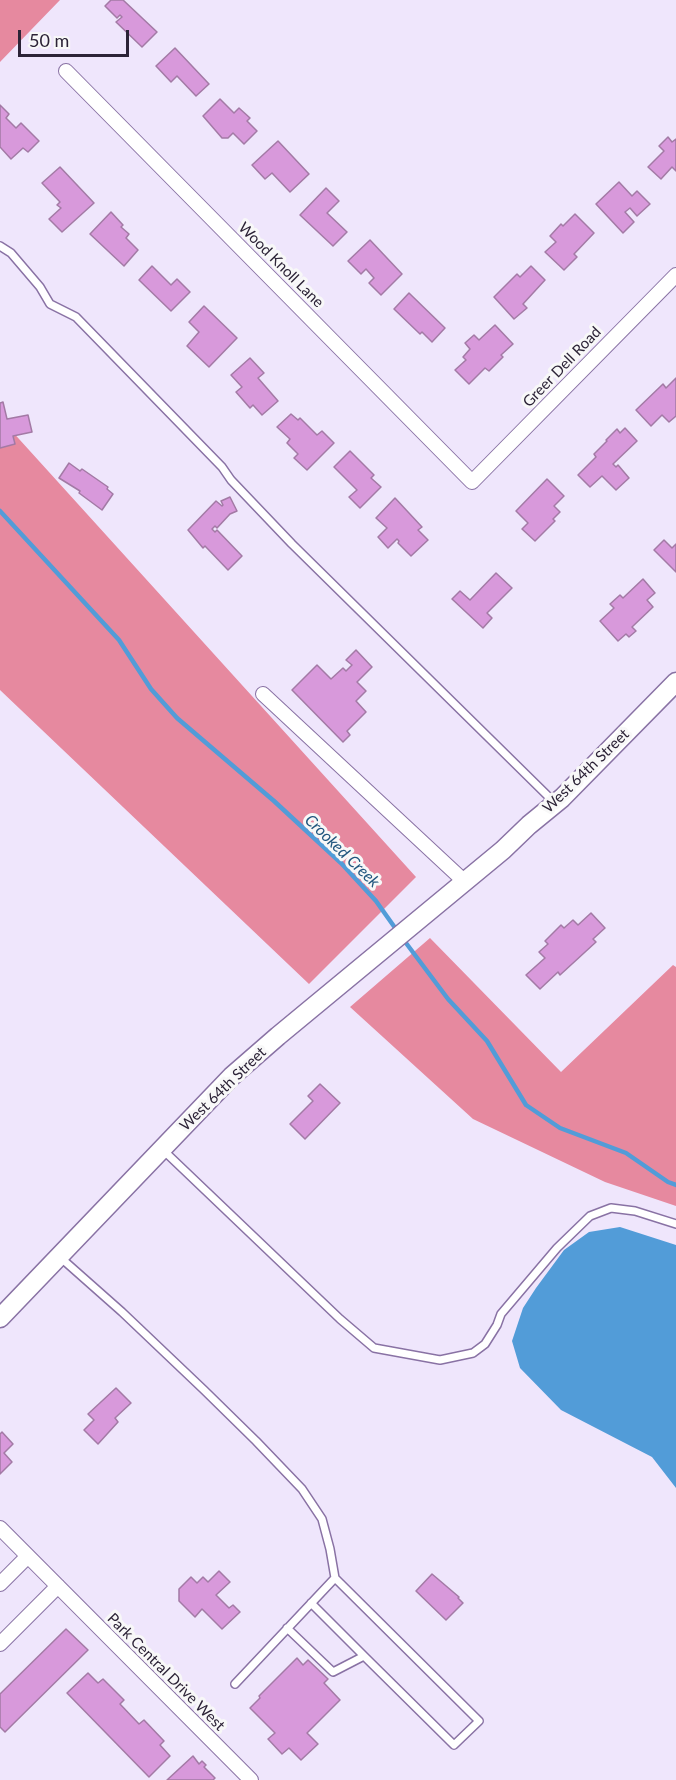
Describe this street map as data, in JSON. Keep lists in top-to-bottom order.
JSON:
{
  "streets": {
    "street": [
      "Wood Knoll Lane",
      "Greer Dell Road",
      "West 64th Street",
      "Park Central Drive West"
    ]
  },
  "crossings": [
    ["Wood Knoll Lane", "Greer Dell Road"]
  ],
  "water": ["Crooked Creek"],
  "scale_bar": "50 m"
}
